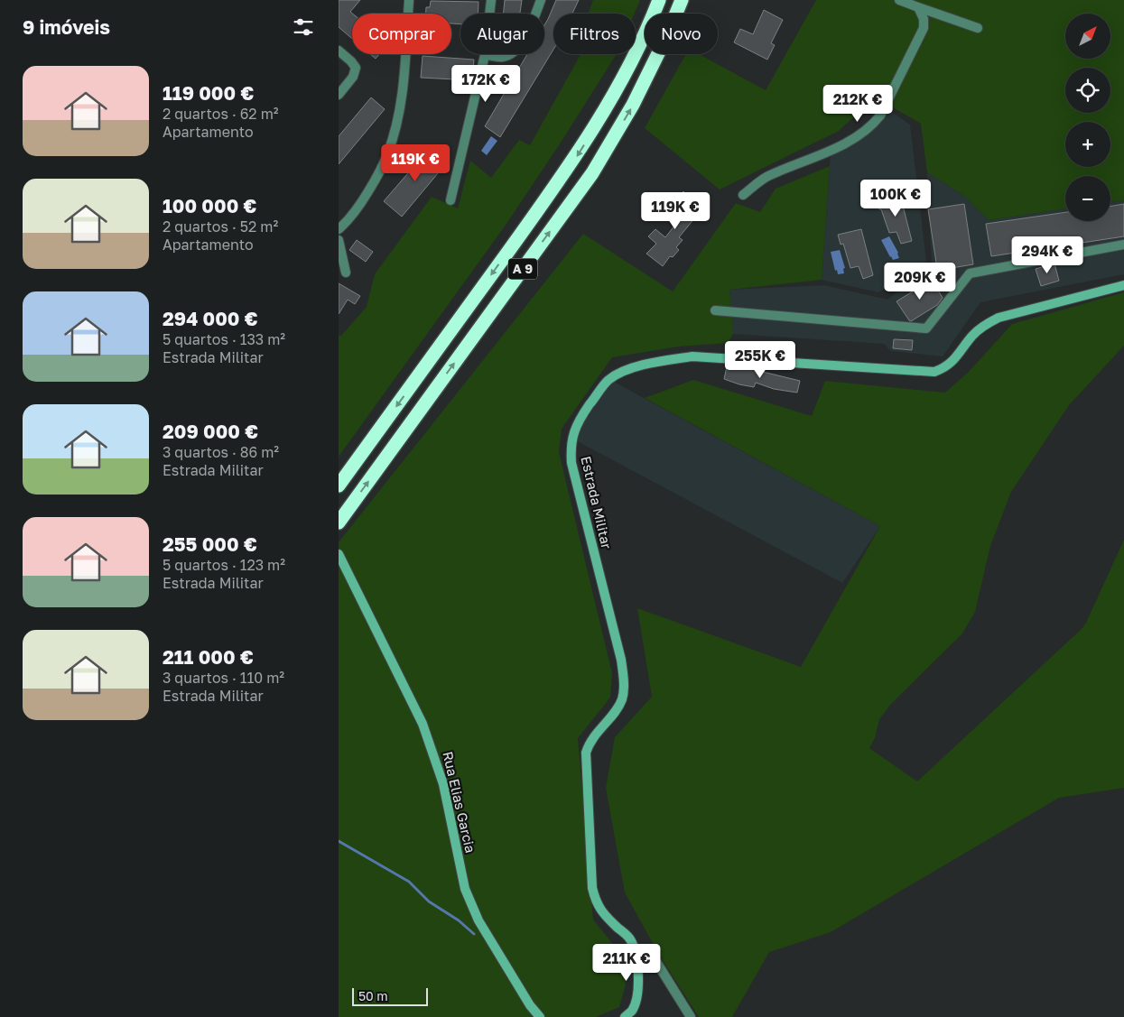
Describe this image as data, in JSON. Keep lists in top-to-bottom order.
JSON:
{
  "streets": {
    "highway": ["A 9"],
    "street": ["Estrada Militar", "Rua Elias Garcia"]
  },
  "scale_bar": "50 m",
  "north": "top right",
  "page": {
    "heading": "9 imóveis",
    "map_buttons": ["+", "−"],
    "chip": [
      "Comprar",
      "Alugar",
      "Filtros",
      "Novo"
    ],
    "list": [
      {
        "name": "119 000 €",
        "note": "2 quartos · 62 m² · Apartamento"
      },
      {
        "name": "100 000 €",
        "note": "2 quartos · 52 m² · Apartamento"
      },
      {
        "name": "294 000 €",
        "note": "5 quartos · 133 m² · Estrada Militar"
      },
      {
        "name": "209 000 €",
        "note": "3 quartos · 86 m² · Estrada Militar"
      },
      {
        "name": "255 000 €",
        "note": "5 quartos · 123 m² · Estrada Militar"
      },
      {
        "name": "211 000 €",
        "note": "3 quartos · 110 m² · Estrada Militar"
      }
    ],
    "price": [
      "172K €",
      "212K €",
      "119K €",
      "100K €",
      "119K €",
      "294K €",
      "209K €",
      "255K €",
      "211K €"
    ],
    "scale": "50 m"
  }
}
